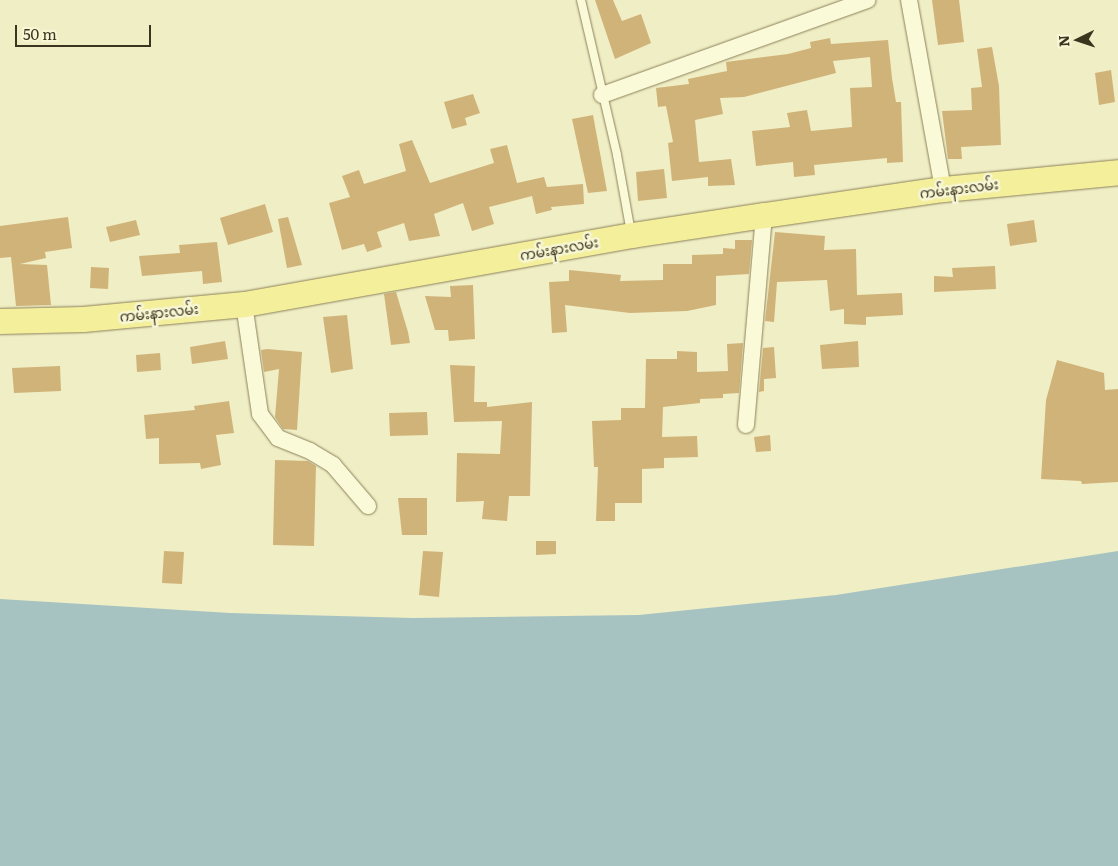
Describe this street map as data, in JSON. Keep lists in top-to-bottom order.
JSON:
{
  "streets": {
    "main road": ["ကမ်းနားလမ်း"]
  },
  "scale_bar": "50 m",
  "north": "left"
}
